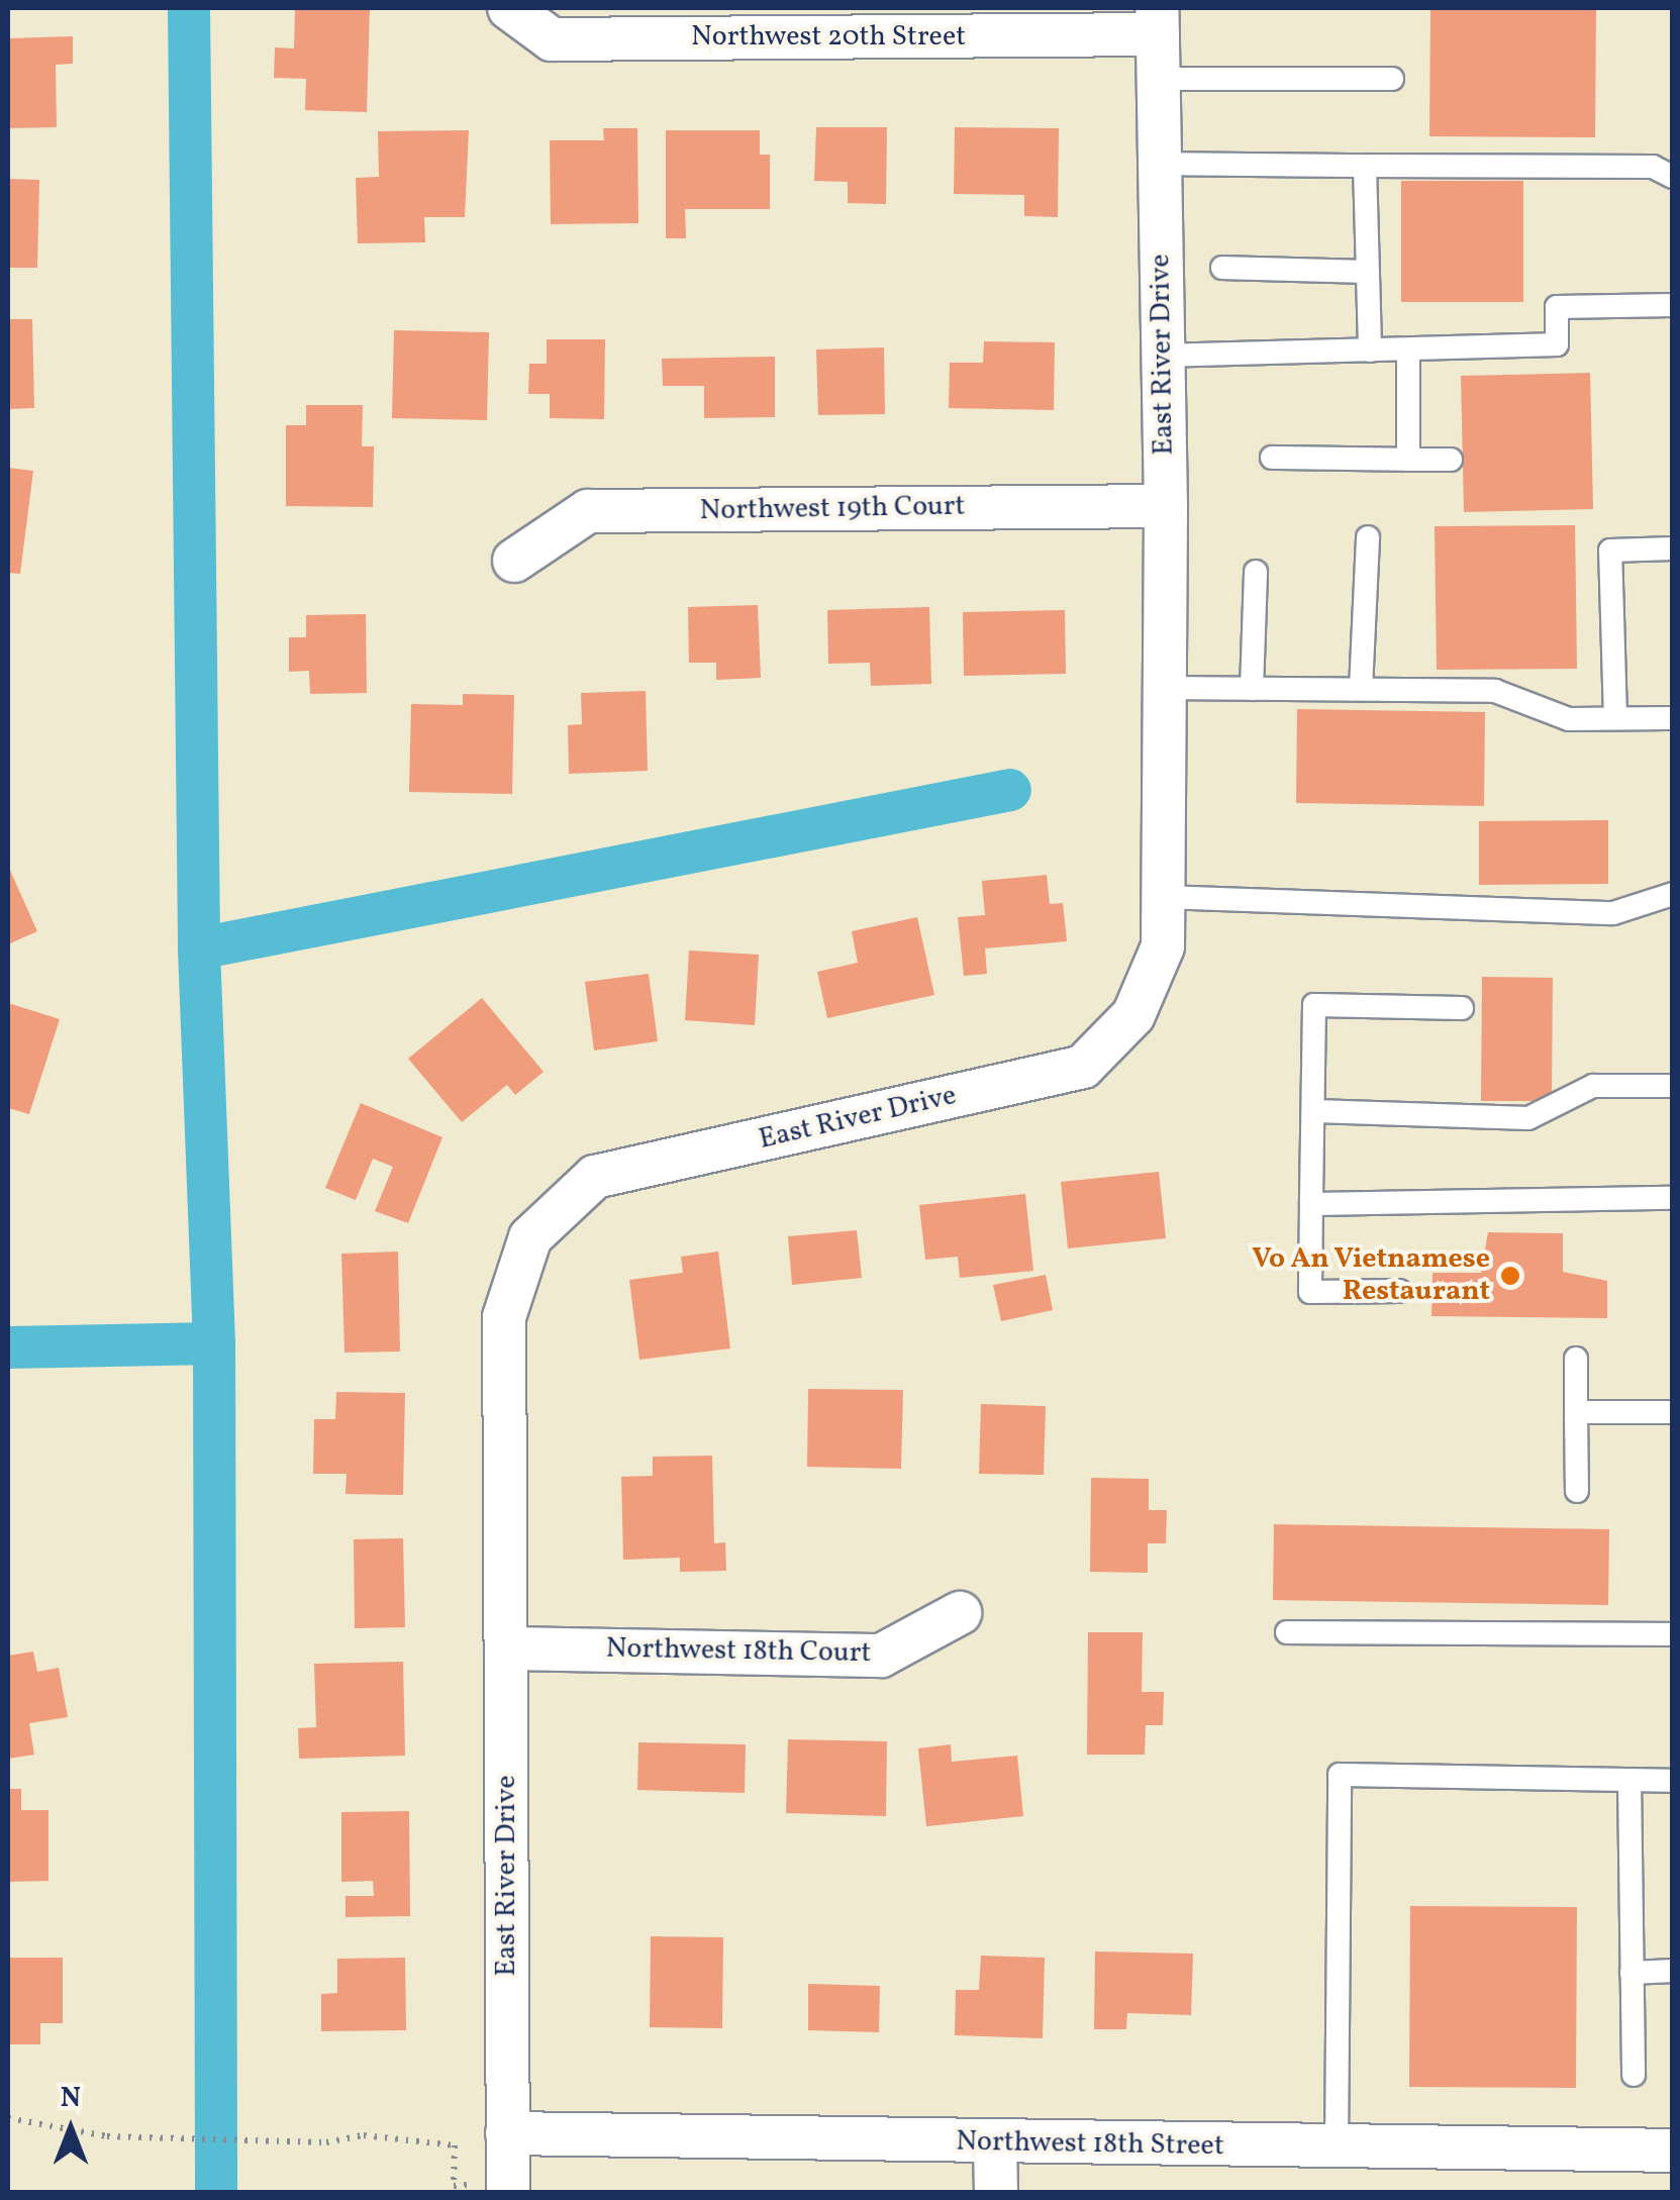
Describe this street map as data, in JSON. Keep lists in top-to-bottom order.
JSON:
{
  "streets": {
    "street": [
      "Northwest 20th Street",
      "East River Drive",
      "Northwest 19th Court",
      "Northwest 18th Court",
      "Northwest 18th Street"
    ]
  },
  "crossings": [
    ["Northwest 20th Street", "East River Drive"],
    ["East River Drive", "Northwest 19th Court"],
    ["East River Drive", "Northwest 18th Court"],
    ["East River Drive", "Northwest 18th Street"]
  ],
  "places": ["Vo An Vietnamese Restaurant"],
  "north": "top"
}
